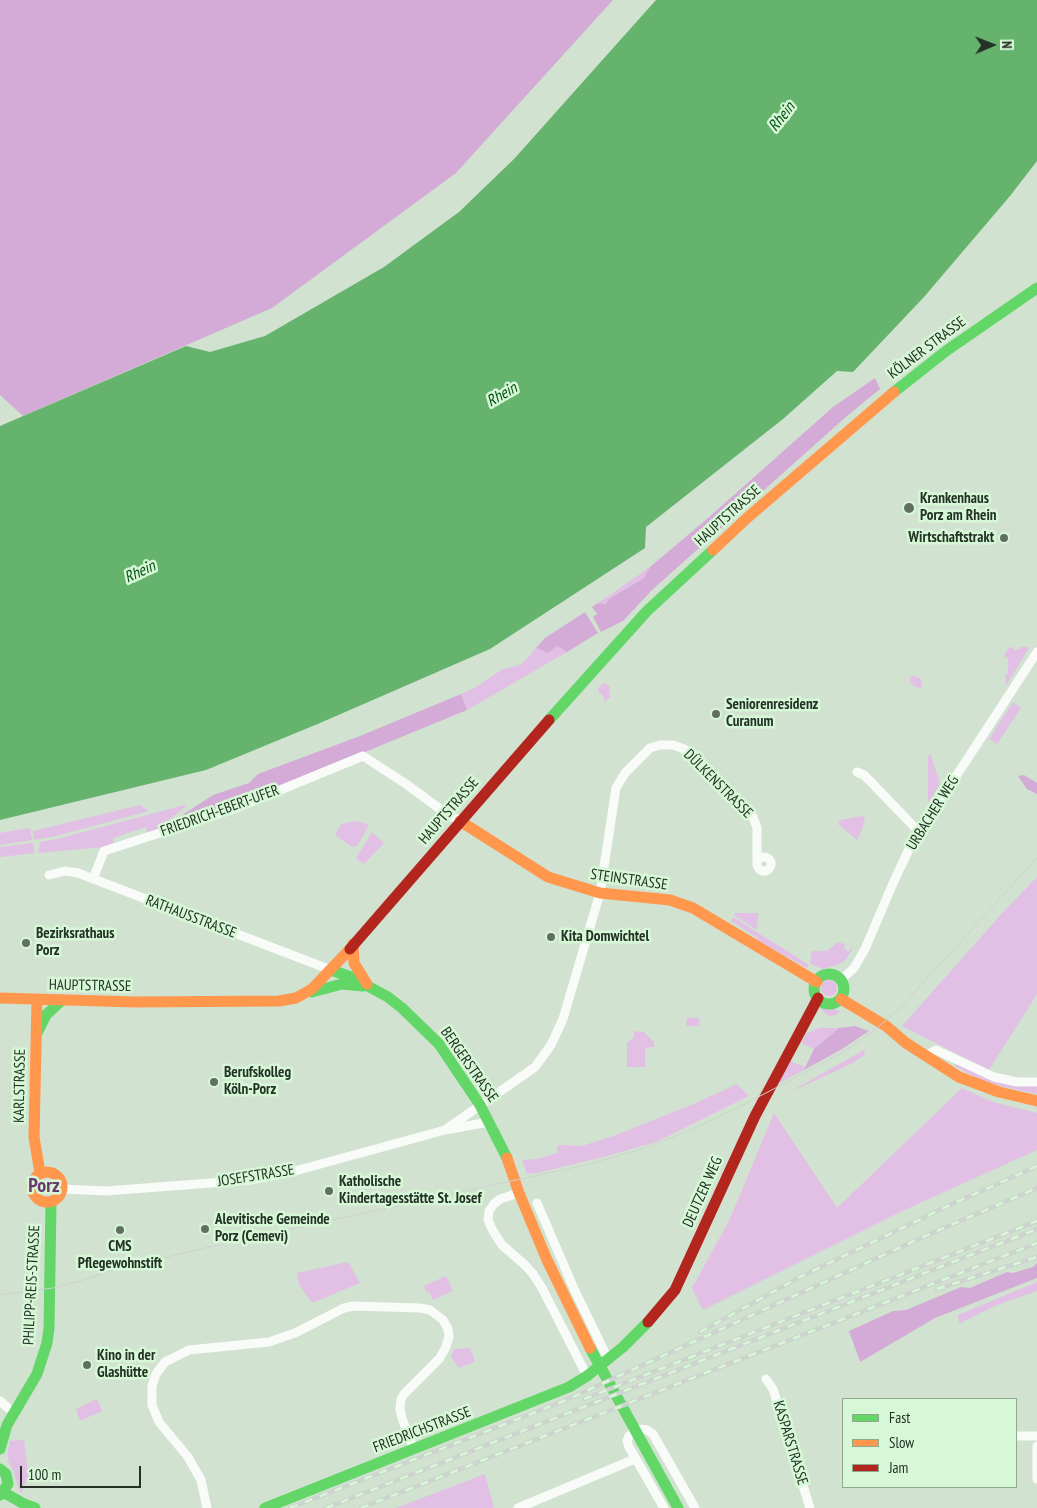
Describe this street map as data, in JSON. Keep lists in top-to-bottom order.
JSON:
{
  "streets": {
    "street": [
      "KÖLNER STRASSE",
      "HAUPTSTRASSE",
      "DÜLKENSTRASSE",
      "FRIEDRICH-EBERT-UFER",
      "URBACHER WEG",
      "STEINSTRASSE",
      "RATHAUSSTRASSE",
      "BERGERSTRASSE",
      "KARLSTRASSE",
      "JOSEFSTRASSE",
      "DEUTZER WEG",
      "PHILIPP-REIS-STRASSE",
      "FRIEDRICHSTRASSE",
      "KASPARSTRASSE"
    ]
  },
  "crossings": [
    ["KÖLNER STRASSE", "HAUPTSTRASSE"],
    ["HAUPTSTRASSE", "STEINSTRASSE"],
    ["HAUPTSTRASSE", "RATHAUSSTRASSE"],
    ["HAUPTSTRASSE", "BERGERSTRASSE"],
    ["HAUPTSTRASSE", "KARLSTRASSE"],
    ["DÜLKENSTRASSE", "STEINSTRASSE"],
    ["DÜLKENSTRASSE", "JOSEFSTRASSE"],
    ["FRIEDRICH-EBERT-UFER", "STEINSTRASSE"],
    ["FRIEDRICH-EBERT-UFER", "RATHAUSSTRASSE"],
    ["URBACHER WEG", "STEINSTRASSE"],
    ["URBACHER WEG", "DEUTZER WEG"],
    ["STEINSTRASSE", "JOSEFSTRASSE"],
    ["STEINSTRASSE", "DEUTZER WEG"],
    ["RATHAUSSTRASSE", "BERGERSTRASSE"],
    ["BERGERSTRASSE", "JOSEFSTRASSE"],
    ["KARLSTRASSE", "JOSEFSTRASSE"],
    ["KARLSTRASSE", "PHILIPP-REIS-STRASSE"],
    ["JOSEFSTRASSE", "PHILIPP-REIS-STRASSE"],
    ["DEUTZER WEG", "FRIEDRICHSTRASSE"]
  ],
  "districts": ["Porz"],
  "water": ["Rhein"],
  "places": [
    "Krankenhaus Porz am Rhein",
    "Wirtschaftstrakt",
    "Seniorenresidenz Curanum",
    "Kita Domwichtel",
    "Bezirksrathaus Porz",
    "Berufskolleg Köln-Porz",
    "Katholische Kindertagesstätte St. Josef",
    "Alevitische Gemeinde Porz (Cemevi)",
    "CMS Pflegewohnstift",
    "Kino in der Glashütte"
  ],
  "legend": ["Fast", "Slow", "Jam"],
  "scale_bar": "100 m",
  "north": "right"
}
